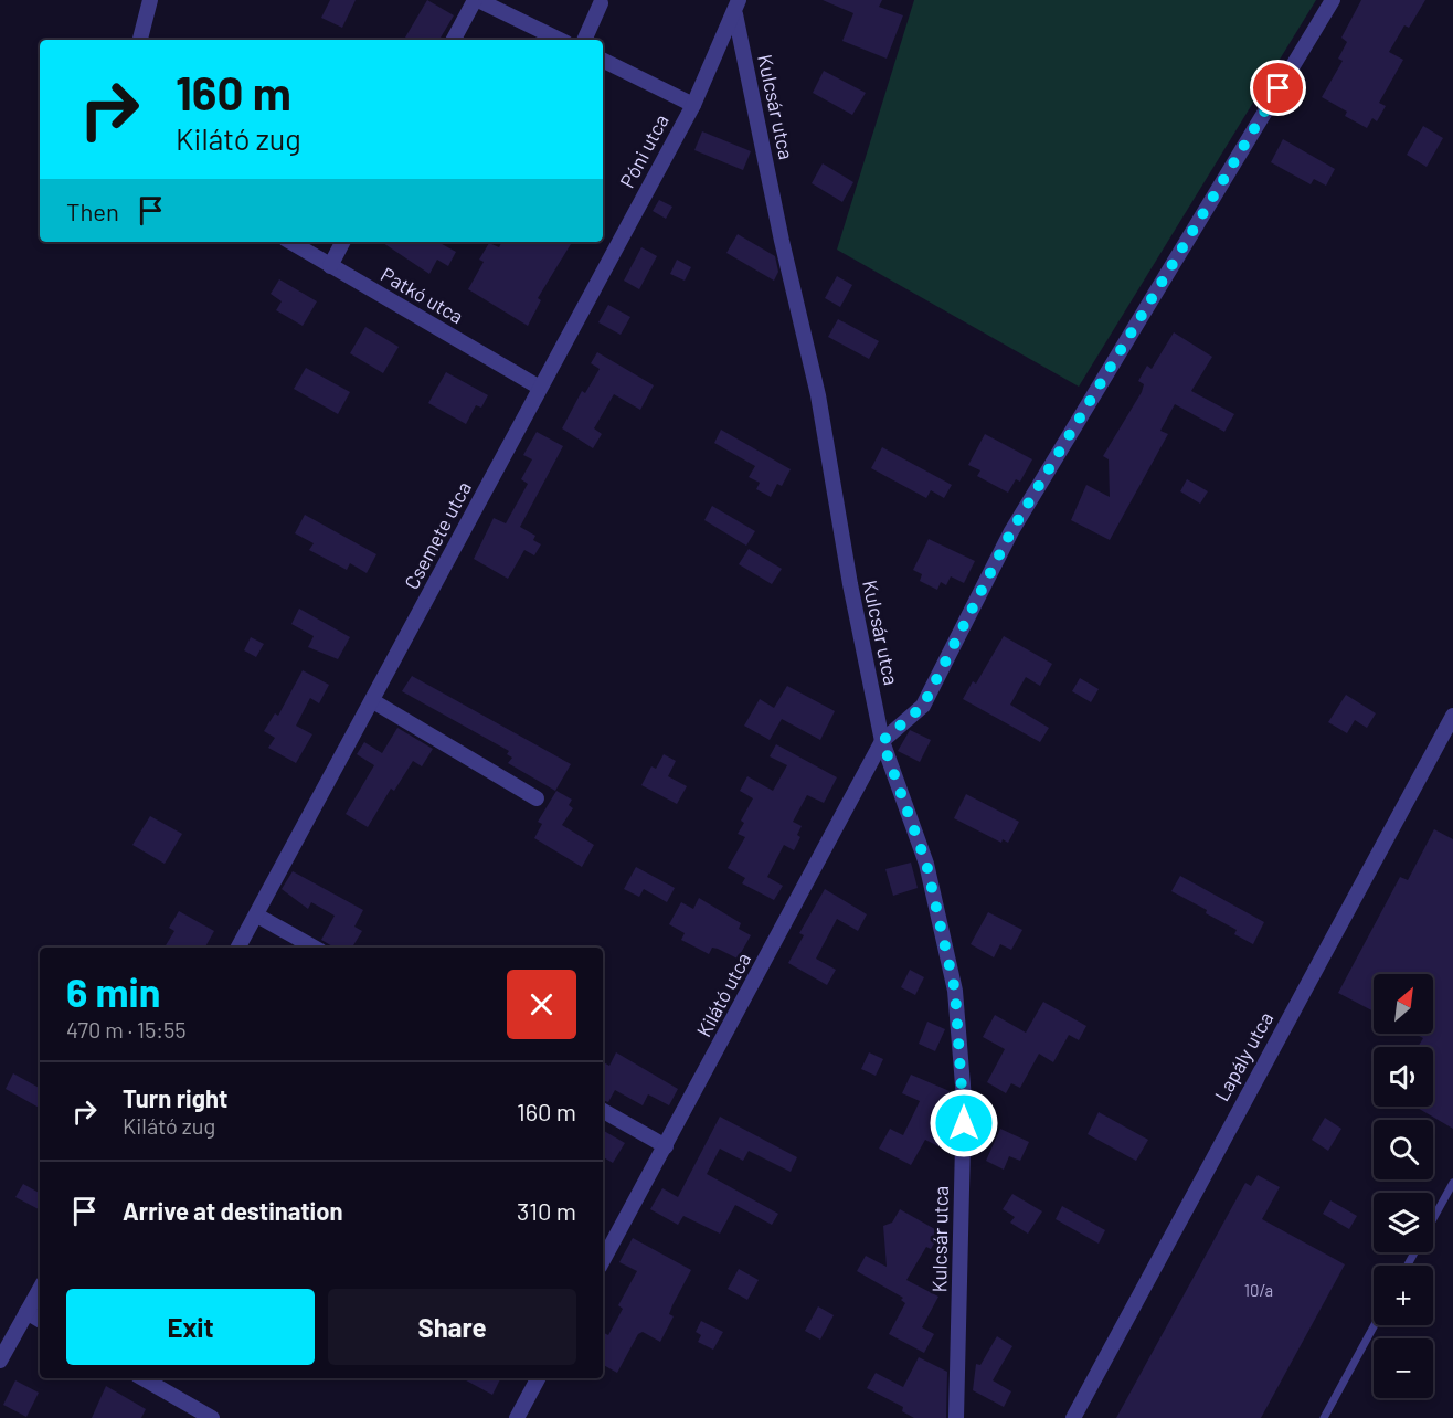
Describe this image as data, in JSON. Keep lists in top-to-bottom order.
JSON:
{
  "streets": {
    "street": [
      "Kulcsár utca",
      "Póni utca",
      "Patkó utca",
      "Csemete utca",
      "Kilátó utca",
      "Lapály utca"
    ]
  },
  "crossings": [
    ["Kulcsár utca", "Póni utca"],
    ["Kulcsár utca", "Kilátó utca"],
    ["Póni utca", "Patkó utca"],
    ["Póni utca", "Csemete utca"],
    ["Patkó utca", "Csemete utca"]
  ],
  "house_numbers": ["10/a"],
  "north": "top right",
  "page": {
    "turn": ["160 m", "Kilátó zug"],
    "then": "Then",
    "heading": ["6 min", "470 m · 15:55"],
    "map_buttons": ["+", "−"],
    "list": [
      {
        "name": "Turn right",
        "note": "Kilátó zug",
        "value": "160 m"
      },
      {
        "name": "Arrive at destination",
        "value": "310 m"
      }
    ],
    "buttons": ["Exit", "Share"]
  }
}
